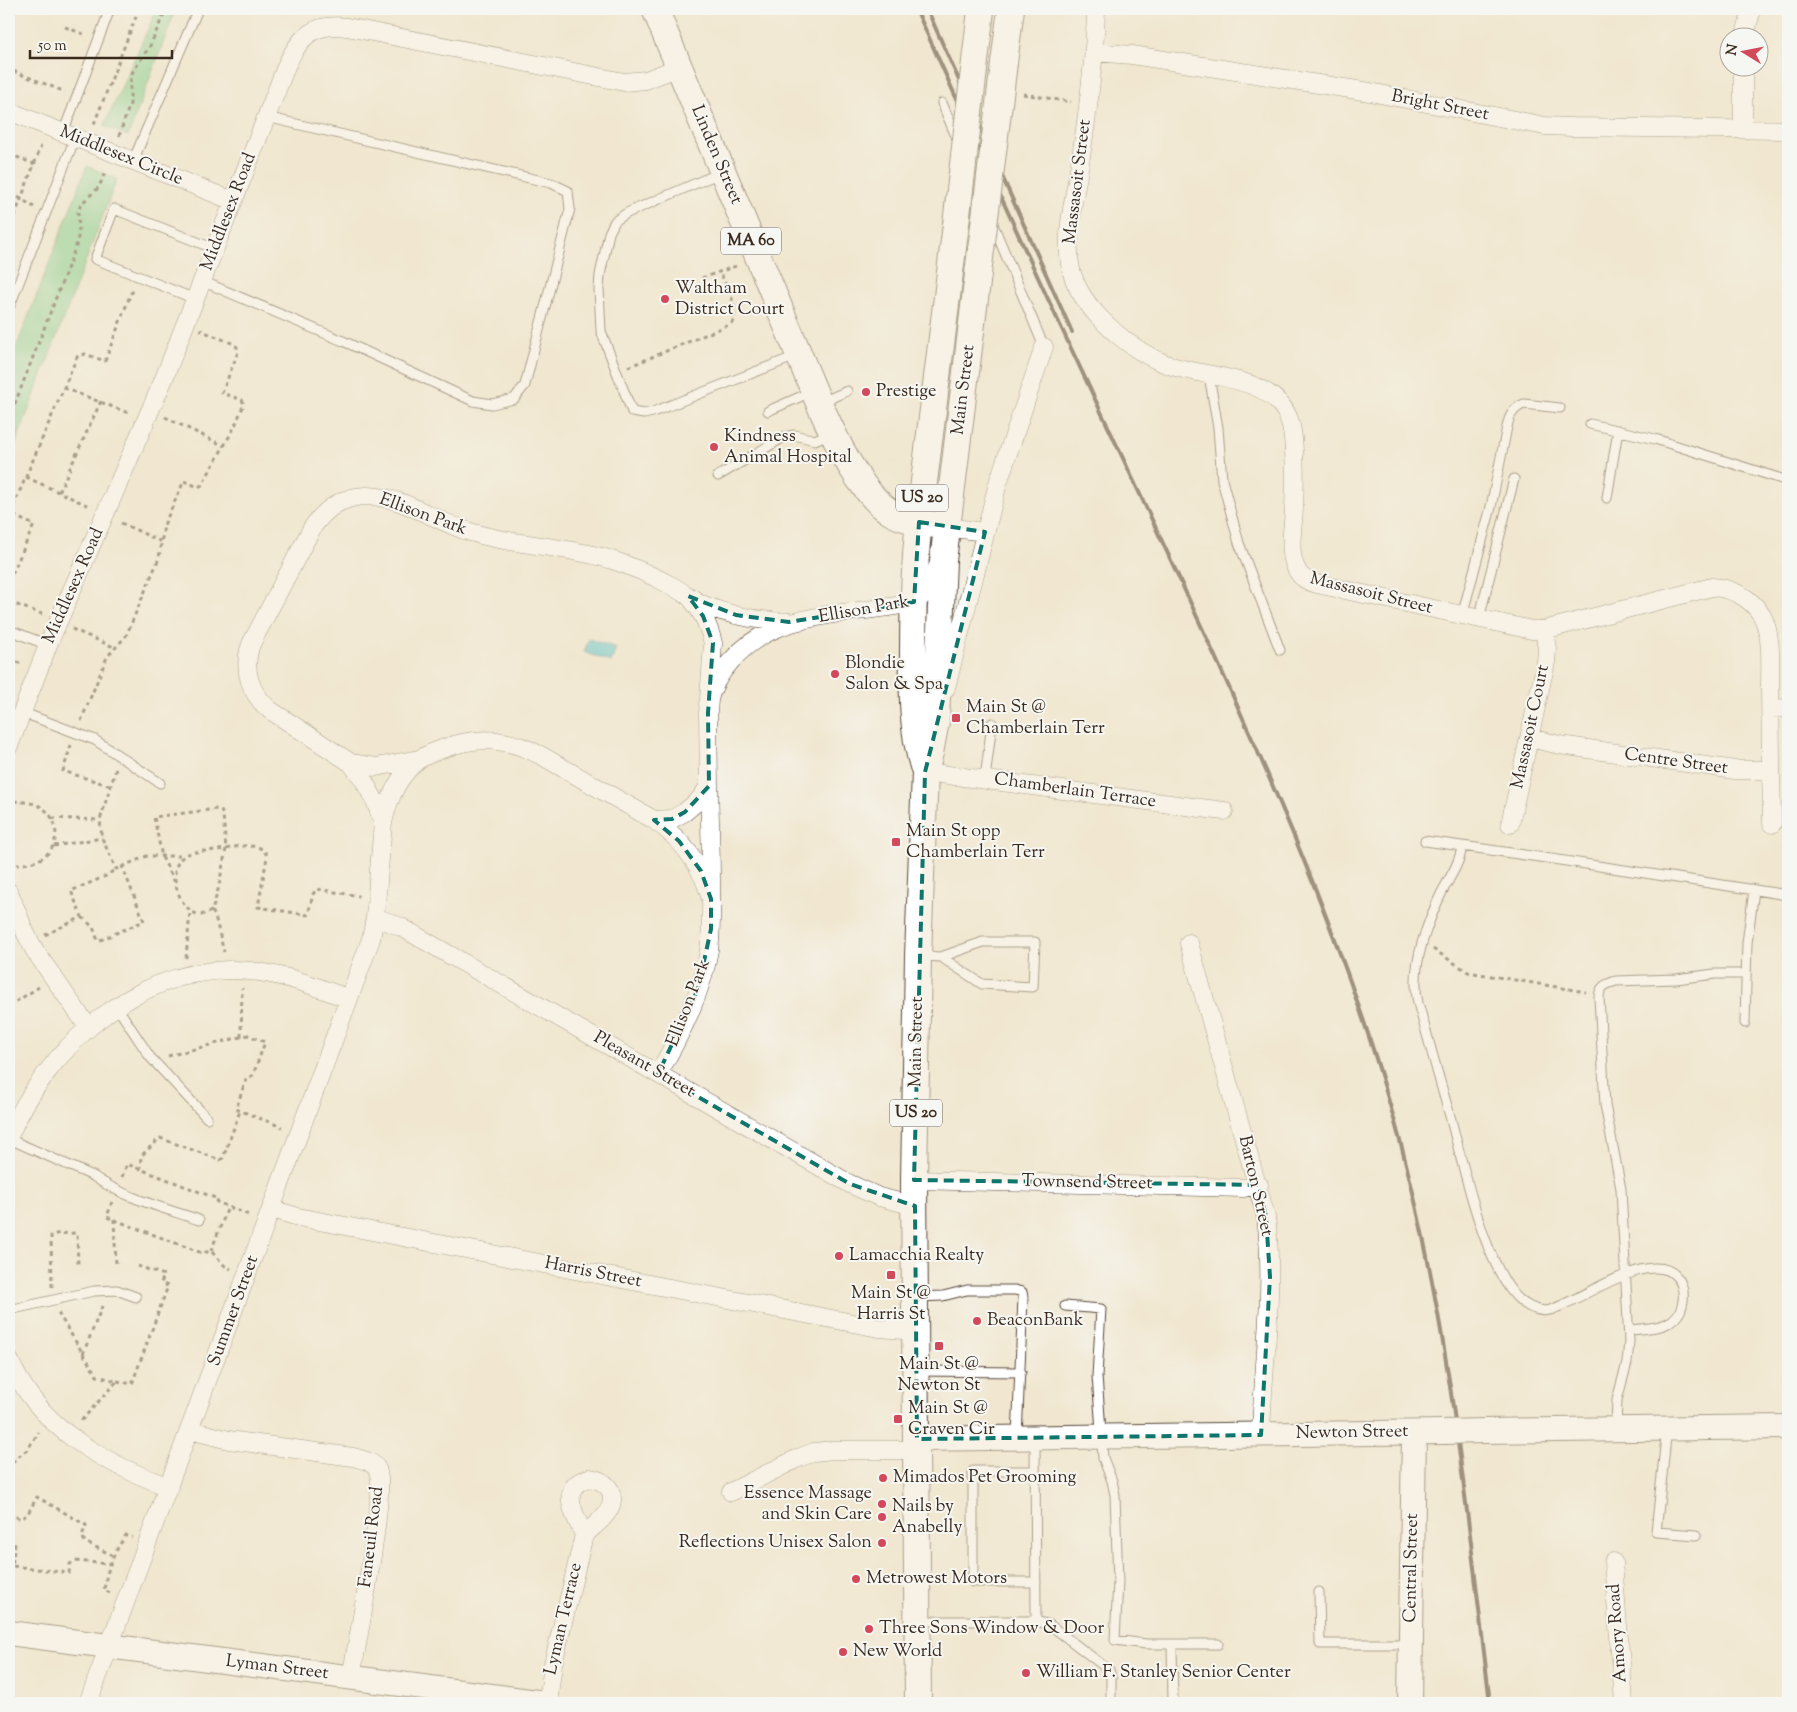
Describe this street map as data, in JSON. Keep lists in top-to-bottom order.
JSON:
{
  "streets": {
    "main road": [
      "Linden Street",
      "MA 60",
      "Main Street",
      "US 20",
      "Newton Street",
      "Central Street",
      "Lyman Street"
    ],
    "street": [
      "Bright Street",
      "Middlesex Circle",
      "Massasoit Street",
      "Middlesex Road",
      "Ellison Park",
      "Massasoit Court",
      "Centre Street",
      "Chamberlain Terrace",
      "Pleasant Street",
      "Townsend Street",
      "Barton Street",
      "Harris Street",
      "Summer Street",
      "Faneuil Road",
      "Lyman Terrace",
      "Amory Road"
    ]
  },
  "crossings": [
    ["Bright Street", "Massasoit Street"],
    ["Linden Street", "Middlesex Road"],
    ["Linden Street", "Main Street"],
    ["Linden Street", "Ellison Park"],
    ["Middlesex Circle", "Middlesex Road"],
    ["Massasoit Street", "Massasoit Court"],
    ["Massasoit Street", "Centre Street"],
    ["Main Street", "Ellison Park"],
    ["Main Street", "Chamberlain Terrace"],
    ["Main Street", "Pleasant Street"],
    ["Main Street", "Townsend Street"],
    ["Main Street", "Harris Street"],
    ["Main Street", "Newton Street"],
    ["Ellison Park", "Pleasant Street"],
    ["Ellison Park", "Summer Street"],
    ["Massasoit Court", "Centre Street"],
    ["Pleasant Street", "Summer Street"],
    ["Townsend Street", "Barton Street"],
    ["Barton Street", "Newton Street"],
    ["Harris Street", "Summer Street"],
    ["Summer Street", "Faneuil Road"],
    ["Summer Street", "Lyman Street"],
    ["Newton Street", "Central Street"],
    ["Faneuil Road", "Lyman Street"],
    ["Lyman Terrace", "Lyman Street"]
  ],
  "places": {
    "other": [
      "Waltham District Court",
      "Prestige",
      "Kindness Animal Hospital",
      "Blondie Salon & Spa",
      "Lamacchia Realty",
      "BeaconBank",
      "Mimados Pet Grooming",
      "Essence Massage and Skin Care",
      "Nails by Anabelly",
      "Reflections Unisex Salon",
      "Metrowest Motors",
      "Three Sons Window & Door",
      "New World",
      "William F. Stanley Senior Center"
    ],
    "transit": [
      "Main St @ Chamberlain Terr",
      "Main St opp Chamberlain Terr",
      "Main St @ Harris St",
      "Main St @ Newton St",
      "Main St @ Craven Cir"
    ]
  },
  "scale_bar": "50 m",
  "north": "left"
}
